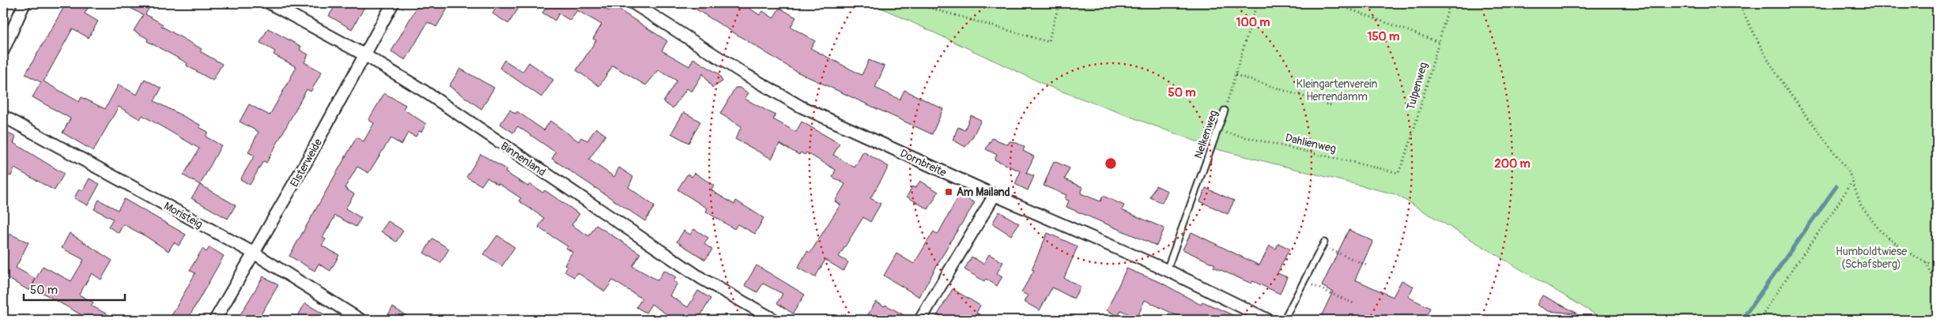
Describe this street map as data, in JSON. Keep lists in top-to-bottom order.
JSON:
{
  "streets": {
    "street": [
      "Binnenland",
      "Elsterweide",
      "Dornbreite",
      "Moristeig"
    ],
    "lane": ["Nelkenweg"],
    "path": ["Tulpenweg", "Dahlienweg"]
  },
  "crossings": [
    ["Tulpenweg", "Dahlienweg"],
    ["Nelkenweg", "Dahlienweg"],
    ["Nelkenweg", "Dornbreite"],
    ["Binnenland", "Elsterweide"],
    ["Elsterweide", "Moristeig"]
  ],
  "parks": ["Kleingartenverein Herrendamm", "Humboldtwiese (Schafsberg)"],
  "places": {
    "transit": ["Am Mailand"]
  },
  "scale_bar": "50 m",
  "rings": [
    "100 m",
    "150 m",
    "50 m",
    "200 m"
  ]
}
